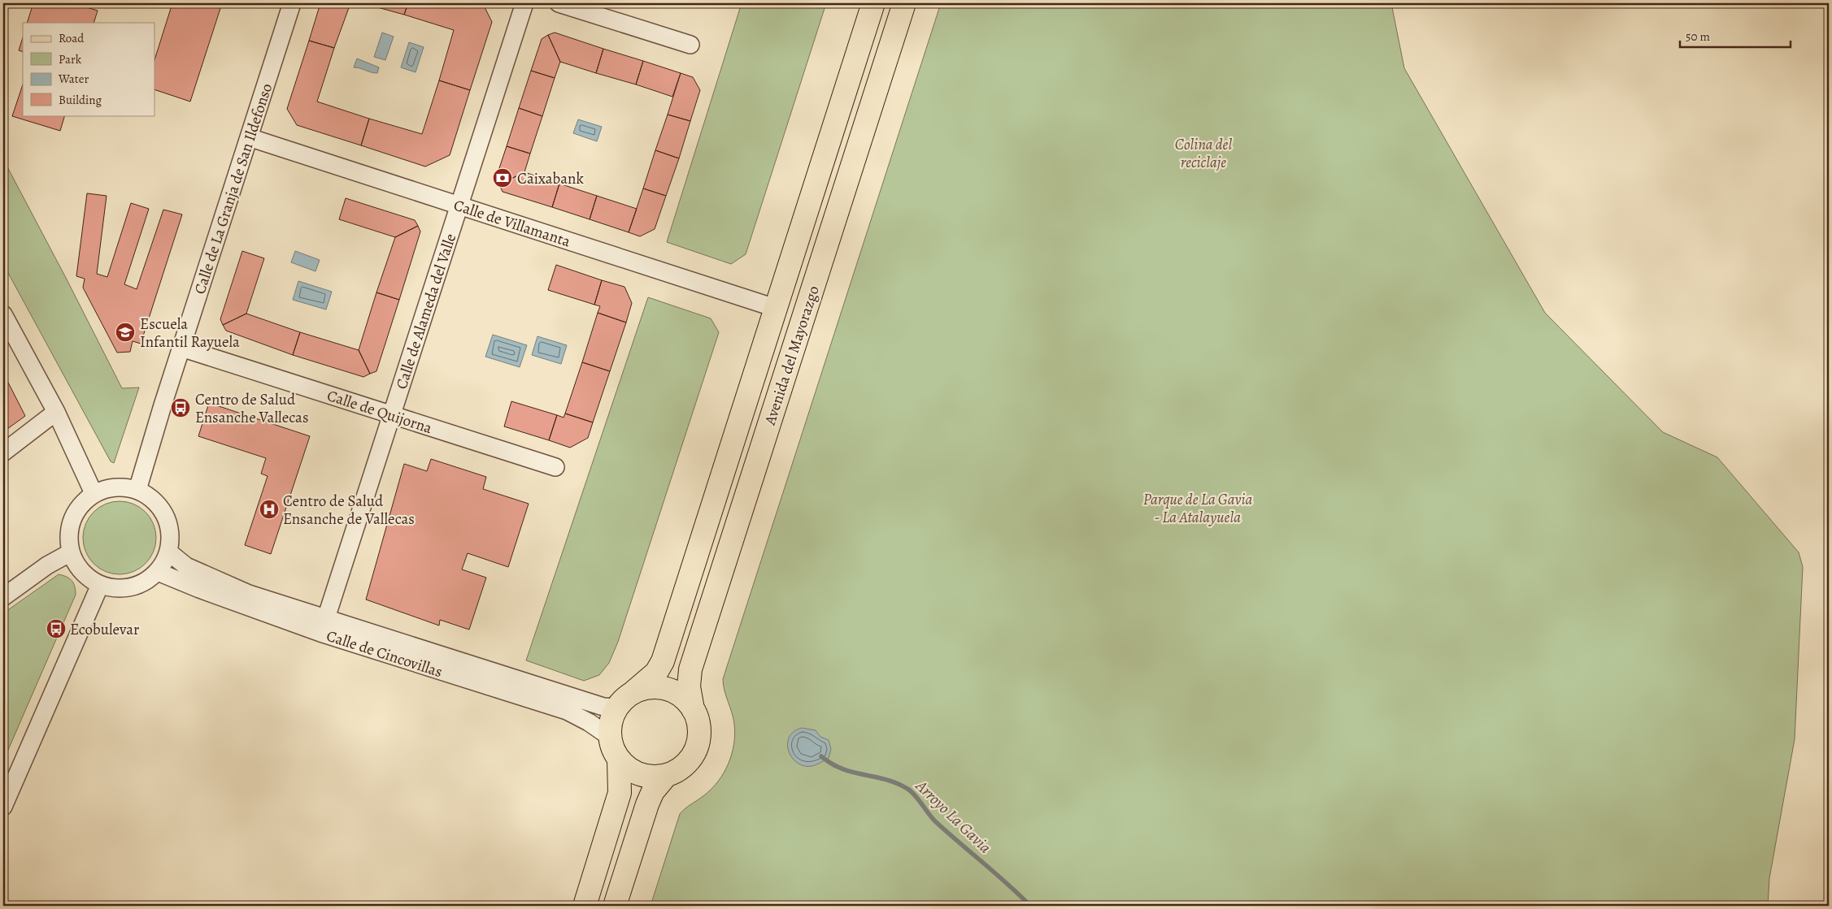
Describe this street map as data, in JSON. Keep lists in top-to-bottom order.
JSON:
{
  "streets": {
    "main road": ["Avenida del Mayorazgo"],
    "street": [
      "Calle de La Granja de San Ildefonso",
      "Calle de Villamanta",
      "Calle de Alameda del Valle",
      "Calle de Quijorna",
      "Calle de Cincovillas"
    ]
  },
  "crossings": [
    ["Calle de La Granja de San Ildefonso", "Calle de Villamanta"],
    ["Calle de La Granja de San Ildefonso", "Calle de Quijorna"],
    ["Calle de La Granja de San Ildefonso", "Calle de Cincovillas"],
    ["Calle de Villamanta", "Calle de Alameda del Valle"],
    ["Calle de Villamanta", "Avenida del Mayorazgo"],
    ["Calle de Alameda del Valle", "Calle de Quijorna"],
    ["Calle de Alameda del Valle", "Calle de Cincovillas"],
    ["Avenida del Mayorazgo", "Calle de Cincovillas"]
  ],
  "water": ["Arroyo La Gavia"],
  "parks": ["Colina del reciclaje", "Parque de La Gavia - La Atalayuela"],
  "places": {
    "bank": ["Caixabank"],
    "school or university": ["Escuela Infantil Rayuela"],
    "bus stop": ["Centro de Salud Ensanche Vallecas", "Ecobulevar"],
    "hospital": ["Centro de Salud Ensanche de Vallecas"]
  },
  "legend": [
    "Road",
    "Park",
    "Water",
    "Building"
  ],
  "scale_bar": "50 m"
}
